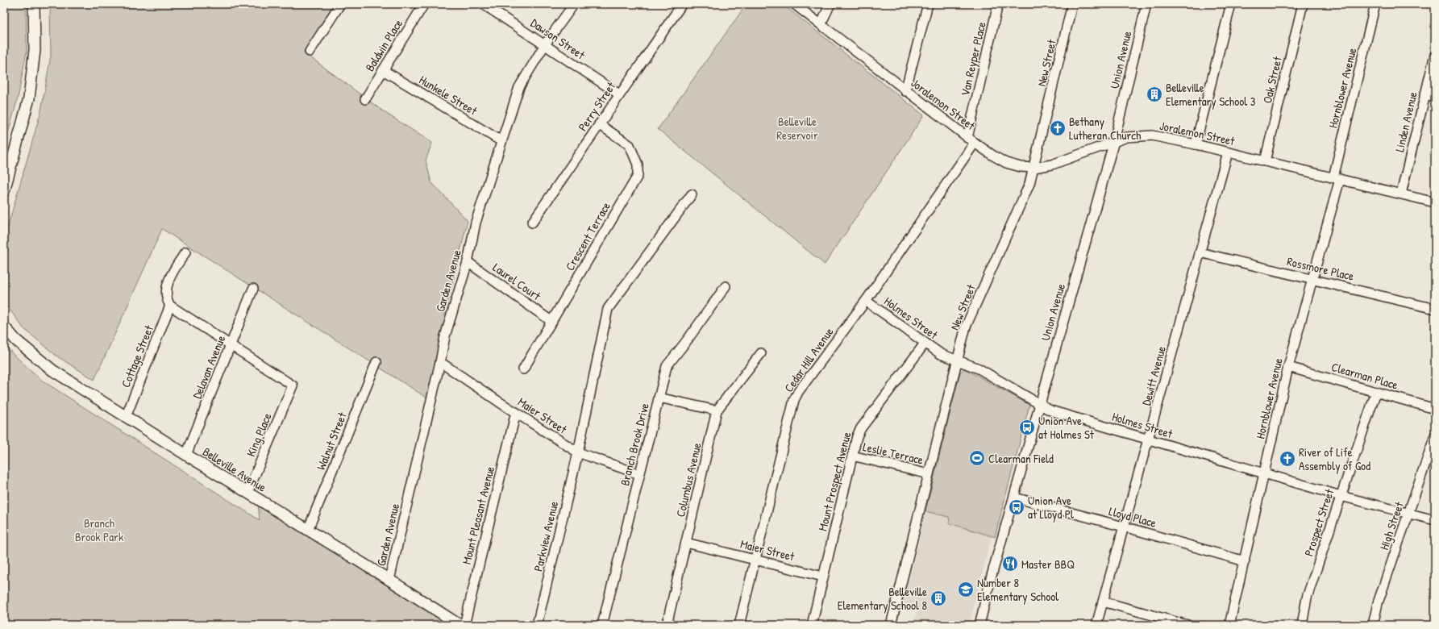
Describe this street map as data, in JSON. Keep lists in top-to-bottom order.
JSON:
{
  "streets": {
    "main road": ["Belleville Avenue"],
    "street": [
      "Dawson Street",
      "Baldwin Place",
      "Van Reyper Place",
      "Union Avenue",
      "New Street",
      "Oak Street",
      "Hornblower Avenue",
      "Hunkele Street",
      "Joralemon Street",
      "Perry Street",
      "Linden Avenue",
      "Crescent Terrace",
      "Rossmore Place",
      "Garden Avenue",
      "Laurel Court",
      "Holmes Street",
      "Cottage Street",
      "Cedar Hill Avenue",
      "Delavan Avenue",
      "Dewitt Avenue",
      "Clearman Place",
      "Maier Street",
      "King Place",
      "Walnut Street",
      "Branch Brook Drive",
      "Leslie Terrace",
      "Columbus Avenue",
      "Mount Prospect Avenue",
      "Mount Pleasant Avenue",
      "Lloyd Place",
      "Prospect Street",
      "High Street",
      "Parkview Avenue"
    ]
  },
  "crossings": [
    ["Dawson Street", "Perry Street"],
    ["Dawson Street", "Garden Avenue"],
    ["Baldwin Place", "Hunkele Street"],
    ["Van Reyper Place", "Joralemon Street"],
    ["Van Reyper Place", "Cedar Hill Avenue"],
    ["Union Avenue", "Joralemon Street"],
    ["Union Avenue", "Holmes Street"],
    ["Union Avenue", "Lloyd Place"],
    ["New Street", "Joralemon Street"],
    ["New Street", "Holmes Street"],
    ["New Street", "Leslie Terrace"],
    ["Oak Street", "Joralemon Street"],
    ["Hornblower Avenue", "Joralemon Street"],
    ["Hornblower Avenue", "Rossmore Place"],
    ["Hornblower Avenue", "Holmes Street"],
    ["Hornblower Avenue", "Clearman Place"],
    ["Hornblower Avenue", "Lloyd Place"],
    ["Hunkele Street", "Garden Avenue"],
    ["Joralemon Street", "Linden Avenue"],
    ["Joralemon Street", "Cedar Hill Avenue"],
    ["Joralemon Street", "Dewitt Avenue"],
    ["Perry Street", "Crescent Terrace"],
    ["Crescent Terrace", "Laurel Court"],
    ["Rossmore Place", "Dewitt Avenue"],
    ["Garden Avenue", "Laurel Court"],
    ["Garden Avenue", "Maier Street"],
    ["Garden Avenue", "Belleville Avenue"],
    ["Holmes Street", "Cedar Hill Avenue"],
    ["Holmes Street", "Dewitt Avenue"],
    ["Holmes Street", "Mount Prospect Avenue"],
    ["Holmes Street", "Prospect Street"],
    ["Holmes Street", "High Street"],
    ["Cottage Street", "Belleville Avenue"],
    ["Cedar Hill Avenue", "Maier Street"],
    ["Delavan Avenue", "King Place"],
    ["Delavan Avenue", "Belleville Avenue"],
    ["Dewitt Avenue", "Lloyd Place"],
    ["Clearman Place", "Prospect Street"],
    ["Maier Street", "Branch Brook Drive"],
    ["Maier Street", "Columbus Avenue"],
    ["Maier Street", "Mount Prospect Avenue"],
    ["Maier Street", "Mount Pleasant Avenue"],
    ["Maier Street", "Parkview Avenue"],
    ["King Place", "Belleville Avenue"],
    ["Walnut Street", "Belleville Avenue"],
    ["Leslie Terrace", "Mount Prospect Avenue"]
  ],
  "parks": ["Belleville Reservoir", "Branch Brook Park"],
  "places": {
    "building": ["Belleville Elementary School 3", "Belleville Elementary School 8"],
    "church": ["Bethany Lutheran Church", "River of Life Assembly of God"],
    "bus stop": ["Union Ave at Holmes St", "Union Ave at Lloyd Pl"],
    "sports": ["Clearman Field"],
    "restaurant": ["Master BBQ"],
    "school or university": ["Number 8 Elementary School"]
  }
}
